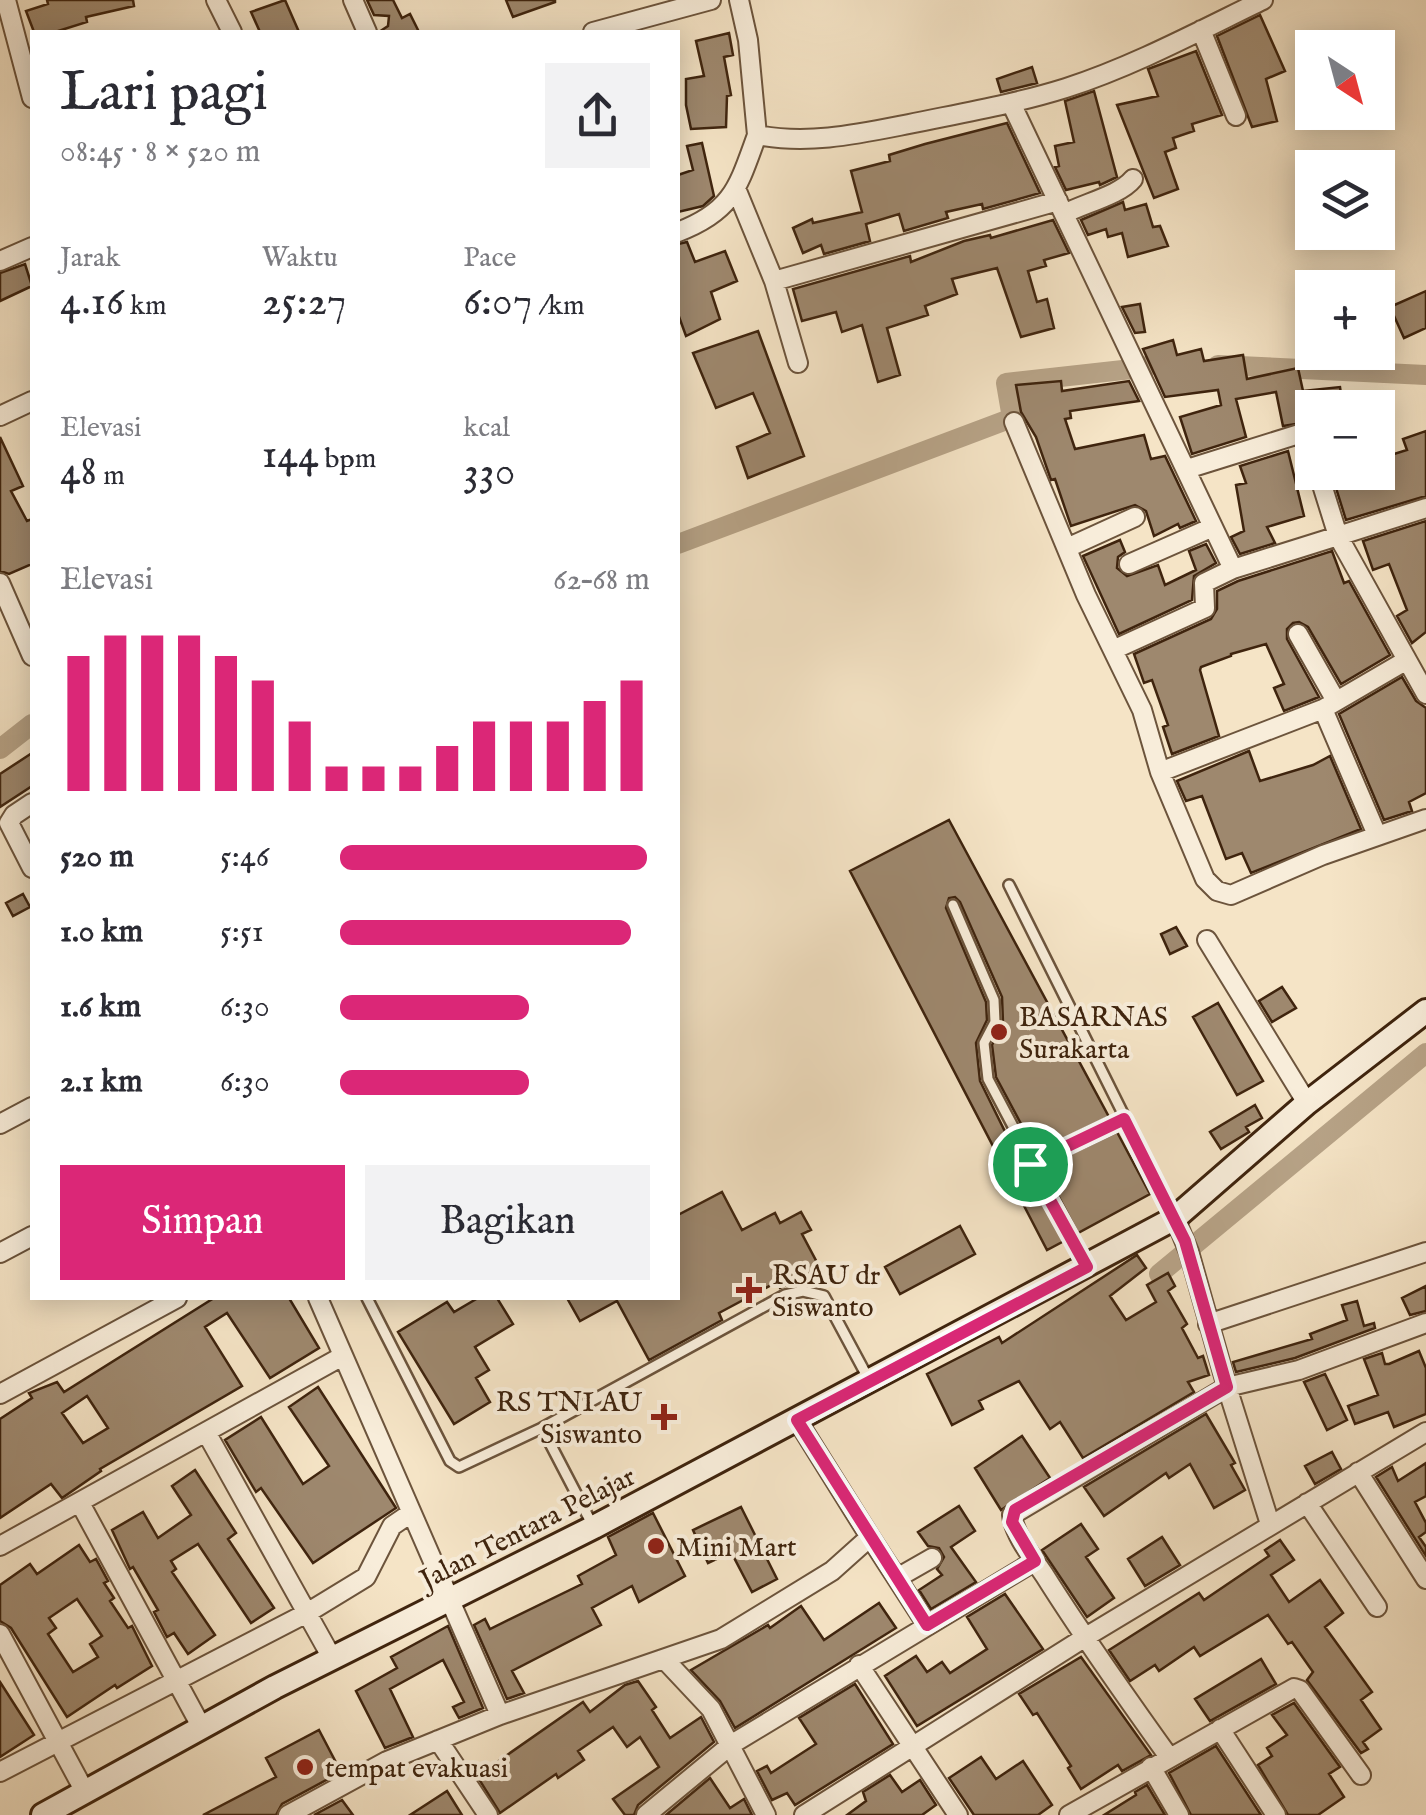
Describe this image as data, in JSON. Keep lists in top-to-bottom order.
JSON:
{
  "streets": {
    "main road": ["Jalan Tentara Pelajar"]
  },
  "places": {
    "other": ["BASARNAS Surakarta", "Mini Mart", "tempat evakuasi"],
    "health": ["RSAU dr Siswanto", "RS TNI AU Siswanto"]
  },
  "north": "bottom right",
  "page": {
    "map_buttons": ["+", "−"],
    "heading": ["Lari pagi", "08:45 · 8 × 520 m"],
    "stats": [
      ["Jarak", "4.16 km"],
      ["Waktu", "25:27"],
      ["Pace", "6:07 /km"],
      ["Elevasi", "48 m"],
      ["144 bpm"],
      ["kcal", "330"]
    ],
    "chart": ["Elevasi", "62–68 m"],
    "list": [
      {
        "name": "520 m",
        "note": "5:46"
      },
      {
        "name": "1.0 km",
        "note": "5:51"
      },
      {
        "name": "1.6 km",
        "note": "6:30"
      },
      {
        "name": "2.1 km",
        "note": "6:30"
      }
    ],
    "buttons": ["Simpan", "Bagikan"]
  }
}
